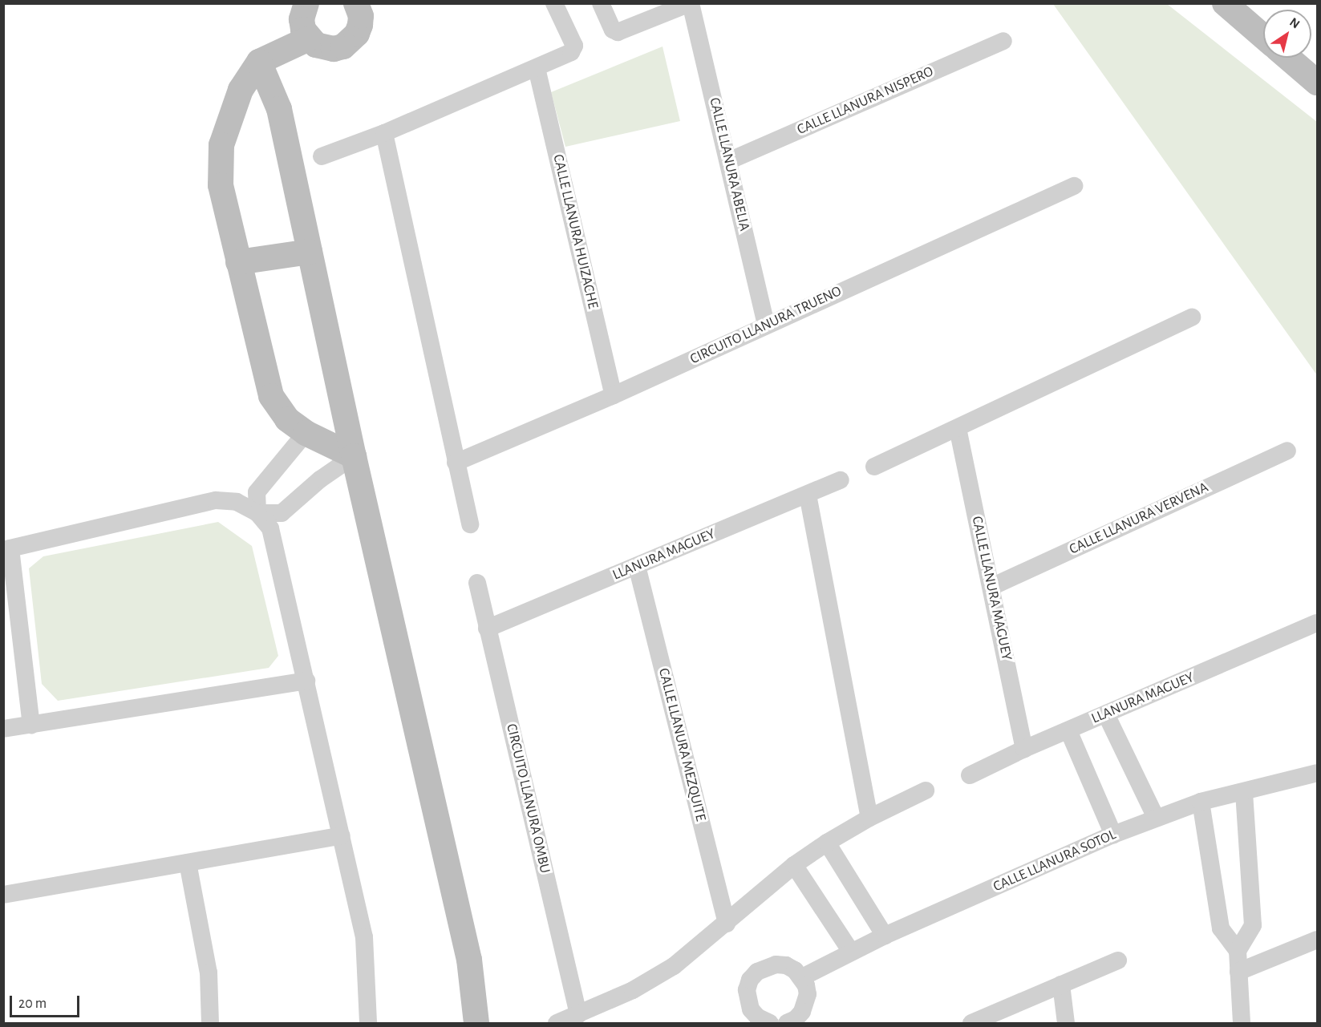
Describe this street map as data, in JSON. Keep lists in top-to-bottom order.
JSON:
{
  "streets": {
    "street": [
      "CALLE LLANURA NISPERO",
      "CALLE LLANURA ABELIA",
      "CALLE LLANURA HUIZACHE",
      "CIRCUITO LLANURA TRUENO",
      "CALLE LLANURA VERVENA",
      "LLANURA MAGUEY",
      "CALLE LLANURA MAGUEY",
      "CALLE LLANURA MEZQUITE",
      "CIRCUITO LLANURA OMBU",
      "CALLE LLANURA SOTOL"
    ]
  },
  "crossings": [
    ["CALLE LLANURA NISPERO", "CALLE LLANURA ABELIA"],
    ["CALLE LLANURA ABELIA", "CIRCUITO LLANURA TRUENO"],
    ["CALLE LLANURA HUIZACHE", "CIRCUITO LLANURA TRUENO"],
    ["CALLE LLANURA VERVENA", "CALLE LLANURA MAGUEY"],
    ["LLANURA MAGUEY", "CALLE LLANURA MAGUEY"],
    ["LLANURA MAGUEY", "CALLE LLANURA MEZQUITE"],
    ["LLANURA MAGUEY", "CIRCUITO LLANURA OMBU"]
  ],
  "scale_bar": "20 m",
  "north": "top right"
}
